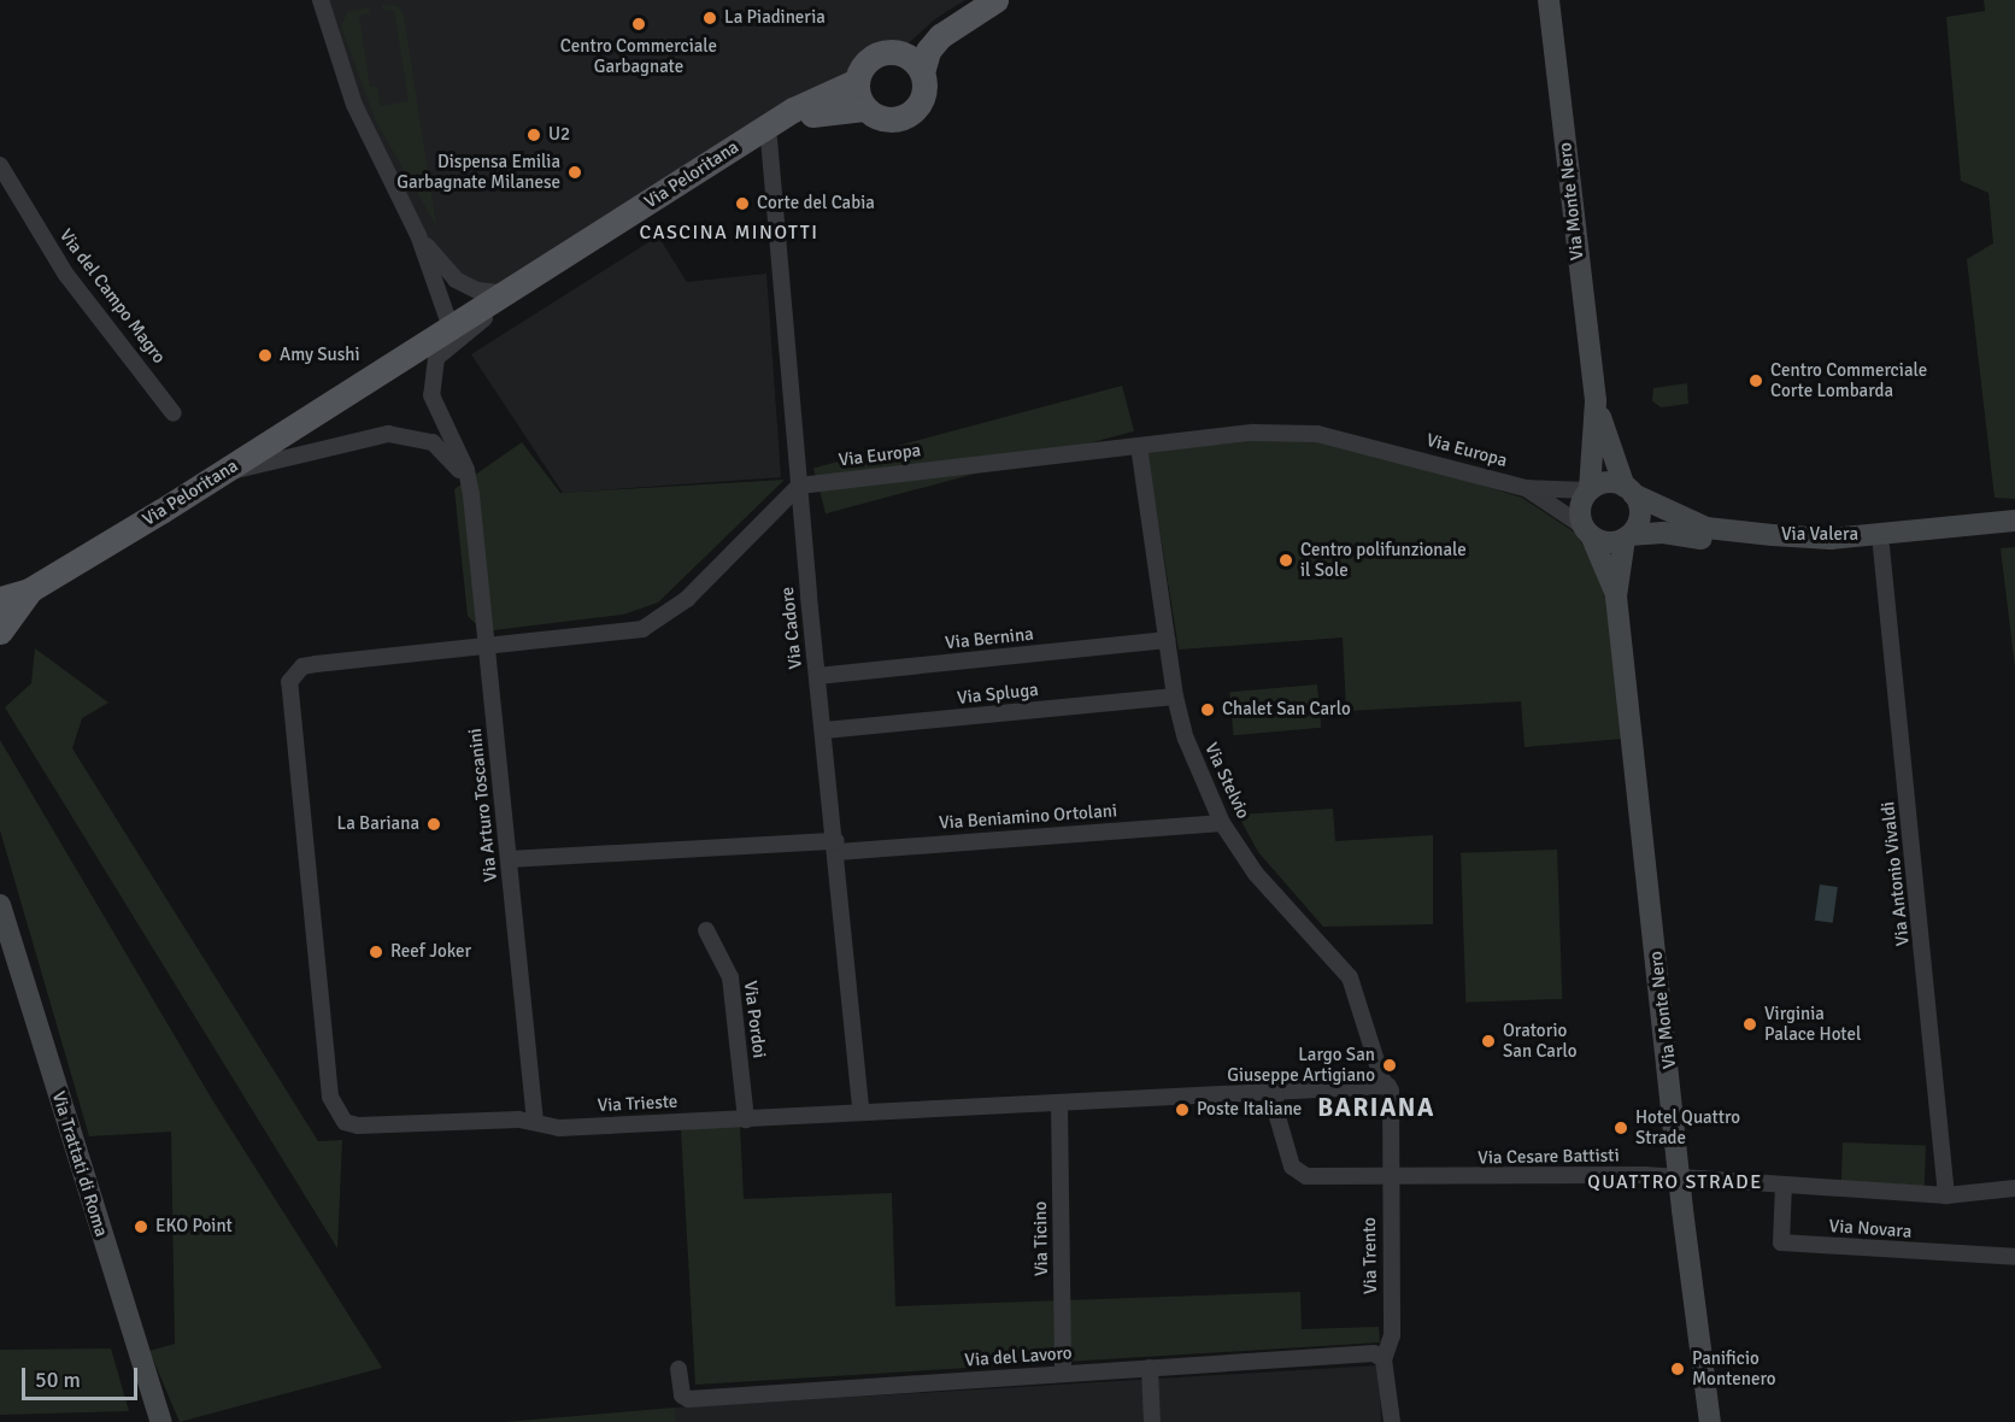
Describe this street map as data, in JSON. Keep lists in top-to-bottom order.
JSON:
{
  "streets": {
    "main road": ["Via Peloritana"],
    "street": [
      "Via Monte Nero",
      "Via del Campo Magro",
      "Via Europa",
      "Via Valera",
      "Via Cadore",
      "Via Bernina",
      "Via Spluga",
      "Via Stelvio",
      "Via Arturo Toscanini",
      "Via Beniamino Ortolani",
      "Via Antonio Vivaldi",
      "Via Pordoi",
      "Via Trieste",
      "Via Cesare Battisti",
      "Via Trattati di Roma",
      "Via Novara",
      "Via Ticino",
      "Via Trento",
      "Via del Lavoro"
    ]
  },
  "crossings": [
    ["Via Peloritana", "Via Cadore"],
    ["Via Peloritana", "Via Arturo Toscanini"],
    ["Via Monte Nero", "Via Europa"],
    ["Via Monte Nero", "Via Valera"],
    ["Via Monte Nero", "Via Cesare Battisti"],
    ["Via Europa", "Via Valera"],
    ["Via Europa", "Via Cadore"],
    ["Via Europa", "Via Stelvio"],
    ["Via Valera", "Via Antonio Vivaldi"],
    ["Via Cadore", "Via Bernina"],
    ["Via Cadore", "Via Spluga"],
    ["Via Cadore", "Via Beniamino Ortolani"],
    ["Via Cadore", "Via Trieste"],
    ["Via Bernina", "Via Stelvio"],
    ["Via Spluga", "Via Stelvio"],
    ["Via Stelvio", "Via Beniamino Ortolani"],
    ["Via Stelvio", "Via Trieste"],
    ["Via Stelvio", "Via Trento"],
    ["Via Arturo Toscanini", "Via Beniamino Ortolani"],
    ["Via Arturo Toscanini", "Via Trieste"],
    ["Via Antonio Vivaldi", "Via Cesare Battisti"],
    ["Via Pordoi", "Via Trieste"],
    ["Via Trieste", "Via Cesare Battisti"],
    ["Via Trieste", "Via Ticino"],
    ["Via Trieste", "Via Trento"],
    ["Via Cesare Battisti", "Via Novara"],
    ["Via Cesare Battisti", "Via Trento"],
    ["Via Ticino", "Via del Lavoro"],
    ["Via Trento", "Via del Lavoro"]
  ],
  "districts": ["CASCINA MINOTTI", "BARIANA", "QUATTRO STRADE"],
  "places": [
    "La Piadineria",
    "Centro Commerciale Garbagnate",
    "U2",
    "Dispensa Emilia Garbagnate Milanese",
    "Corte del Cabia",
    "Amy Sushi",
    "Centro Commerciale Corte Lombarda",
    "Centro polifunzionale il Sole",
    "Chalet San Carlo",
    "La Bariana",
    "Reef Joker",
    "Virginia Palace Hotel",
    "Oratorio San Carlo",
    "Largo San Giuseppe Artigiano",
    "Poste Italiane",
    "Hotel Quattro Strade",
    "EKO Point",
    "Panificio Montenero"
  ],
  "scale_bar": "50 m"
}
